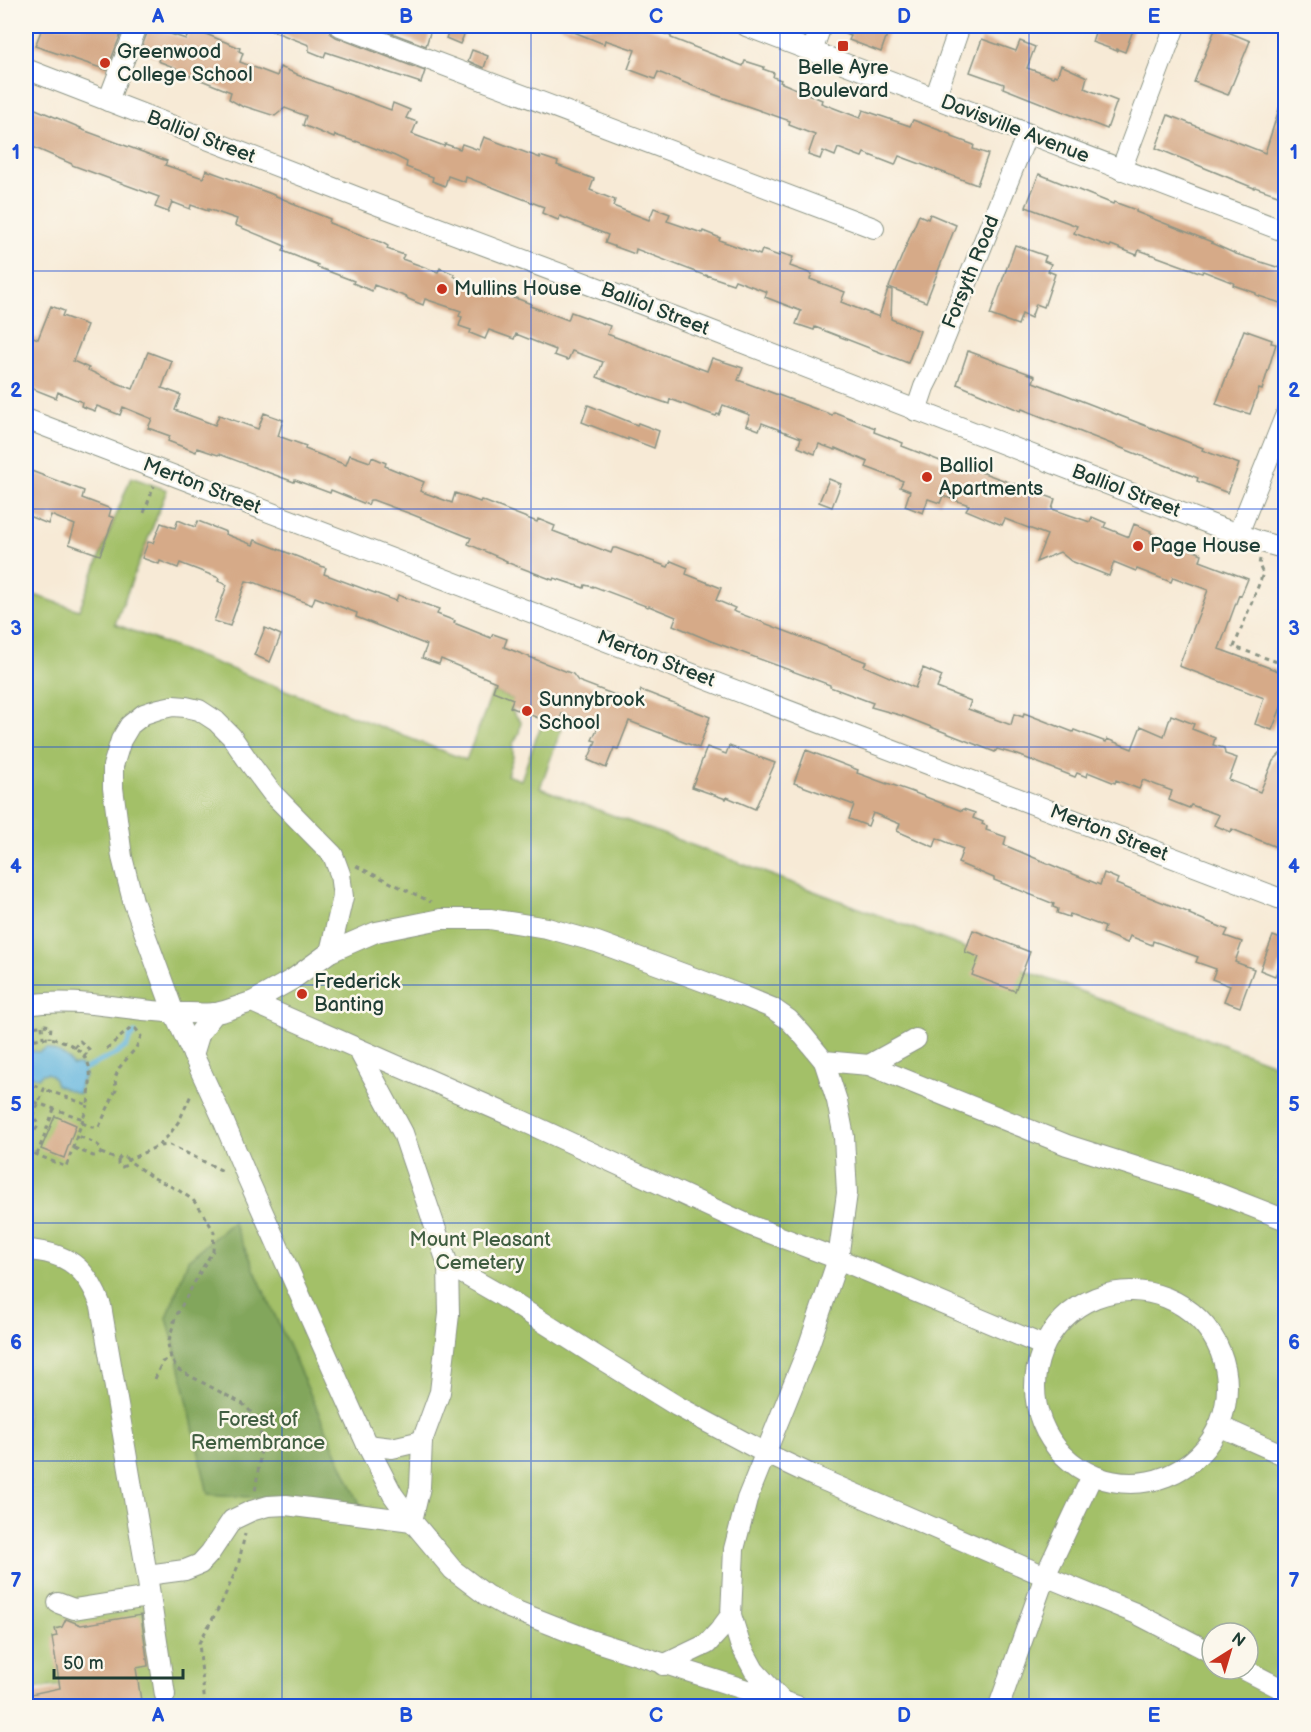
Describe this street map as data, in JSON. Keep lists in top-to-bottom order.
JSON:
{
  "streets": {
    "street": [
      "Davisville Avenue",
      "Balliol Street",
      "Forsyth Road",
      "Merton Street"
    ]
  },
  "crossings": [
    ["Davisville Avenue", "Forsyth Road"],
    ["Balliol Street", "Forsyth Road"]
  ],
  "parks": ["Mount Pleasant Cemetery", "Forest of Remembrance"],
  "places": {
    "transit": ["Belle Ayre Boulevard"],
    "other": [
      "Greenwood College School",
      "Mullins House",
      "Balliol Apartments",
      "Page House",
      "Sunnybrook School",
      "Frederick Banting"
    ]
  },
  "scale_bar": "50 m",
  "north": "top right",
  "grid": {
    "columns": [
      "A",
      "B",
      "C",
      "D",
      "E"
    ],
    "rows": [
      "1",
      "2",
      "3",
      "4",
      "5",
      "6",
      "7"
    ]
  }
}
